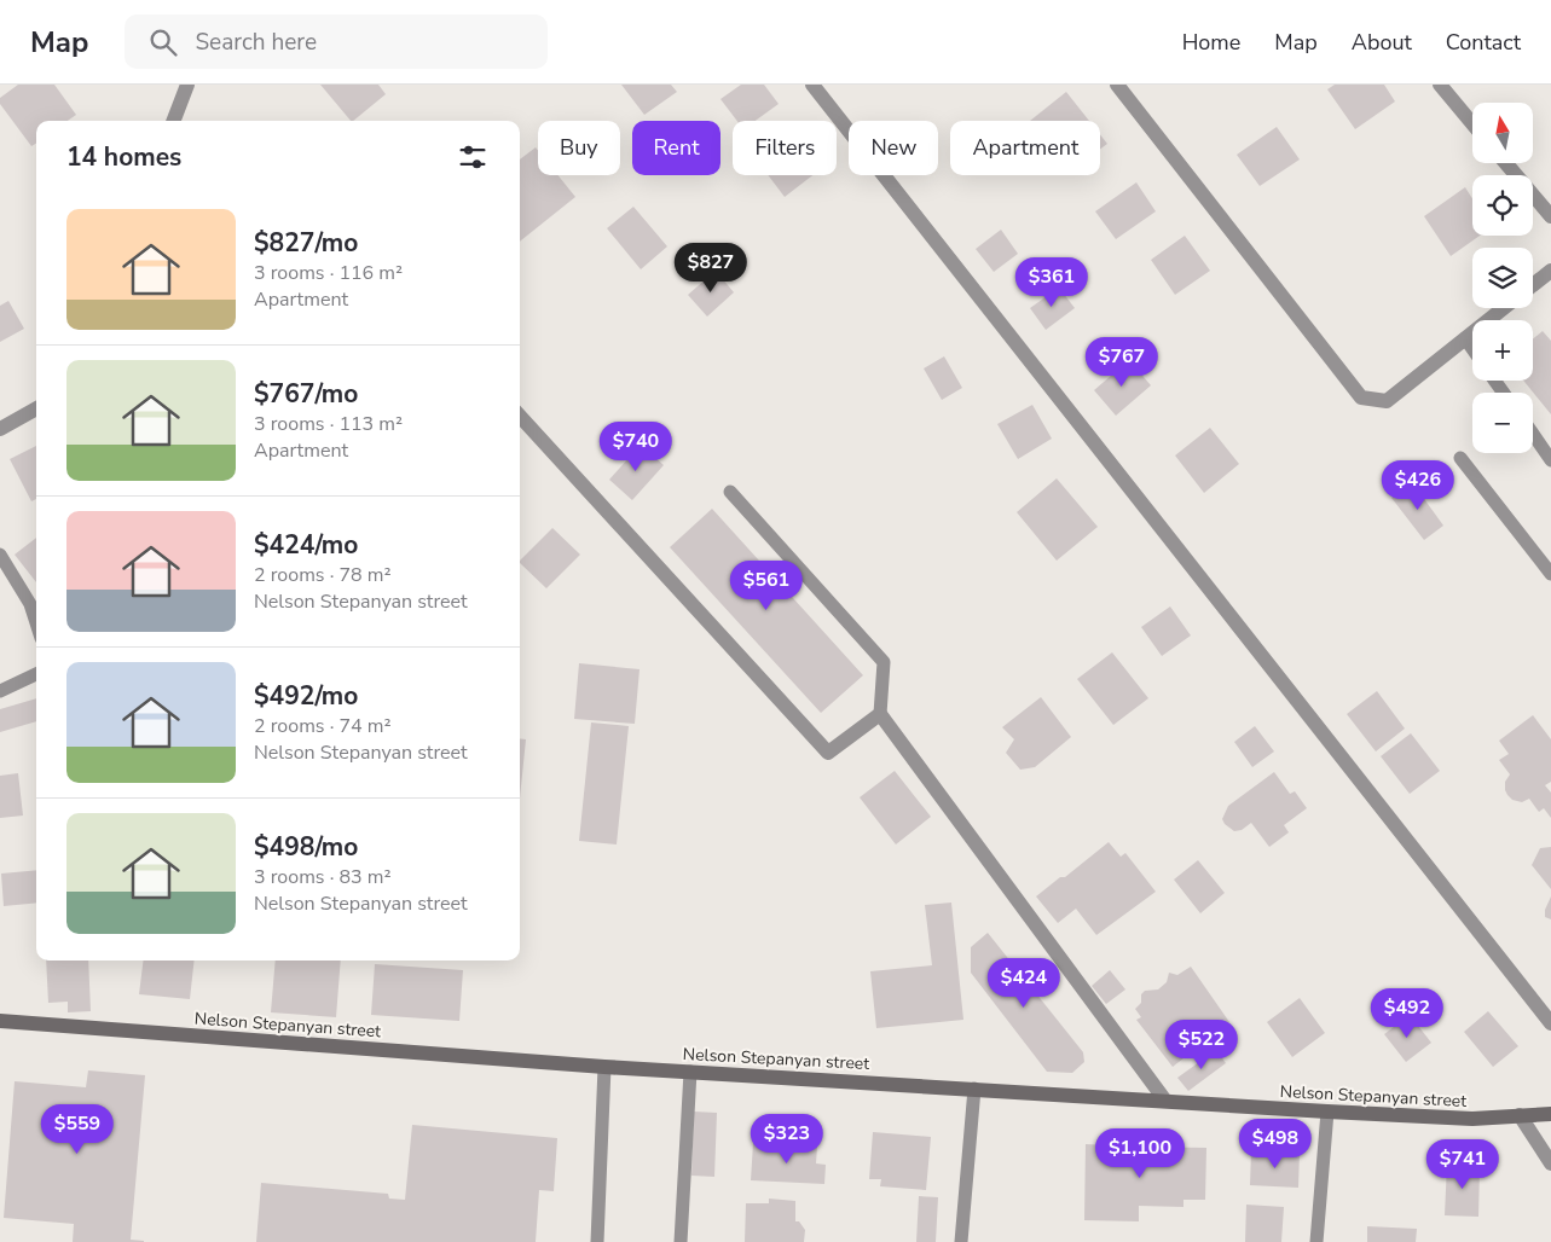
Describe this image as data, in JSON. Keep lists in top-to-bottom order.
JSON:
{
  "streets": {
    "street": ["Nelson Stepanyan street"]
  },
  "north": "top",
  "page": {
    "header": "Map",
    "search": "Search here",
    "nav": [
      "Home",
      "Map",
      "About",
      "Contact"
    ],
    "map_buttons": ["+", "−"],
    "chip": [
      "Buy",
      "Rent",
      "Filters",
      "New",
      "Apartment"
    ],
    "heading": "14 homes",
    "list": [
      {
        "name": "$827/mo",
        "note": "3 rooms · 116 m² · Apartment"
      },
      {
        "name": "$767/mo",
        "note": "3 rooms · 113 m² · Apartment"
      },
      {
        "name": "$424/mo",
        "note": "2 rooms · 78 m² · Nelson Stepanyan street"
      },
      {
        "name": "$492/mo",
        "note": "2 rooms · 74 m² · Nelson Stepanyan street"
      },
      {
        "name": "$498/mo",
        "note": "3 rooms · 83 m² · Nelson Stepanyan street"
      }
    ],
    "price": [
      "$827",
      "$361",
      "$767",
      "$740",
      "$426",
      "$561",
      "$424",
      "$492",
      "$522",
      "$559",
      "$323",
      "$498",
      "$1,100",
      "$741"
    ]
  }
}
